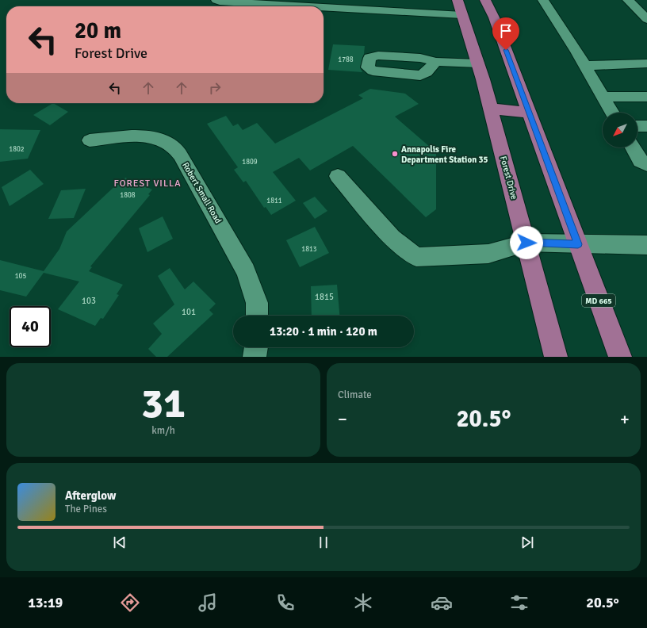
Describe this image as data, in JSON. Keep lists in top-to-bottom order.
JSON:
{
  "streets": {
    "main road": ["Forest Drive", "MD 665"],
    "street": ["Robert Small Road"]
  },
  "districts": ["FOREST VILLA"],
  "places": ["Annapolis Fire Department Station 35"],
  "house_numbers": [
    "1788",
    "1802",
    "1809",
    "1808",
    "1811",
    "1813",
    "105",
    "1815",
    "103",
    "101"
  ],
  "north": "bottom left",
  "page": {
    "turn": ["20 m", "Forest Drive"],
    "limit": "40",
    "trip": "13:20 · 1 min · 120 m",
    "tile": [
      ["31", "km/h"],
      "Climate"
    ],
    "heat": ["−", "20.5°", "+"],
    "song": ["Afterglow", "The Pines"],
    "tabs": ["13:19", "20.5°"]
  }
}
